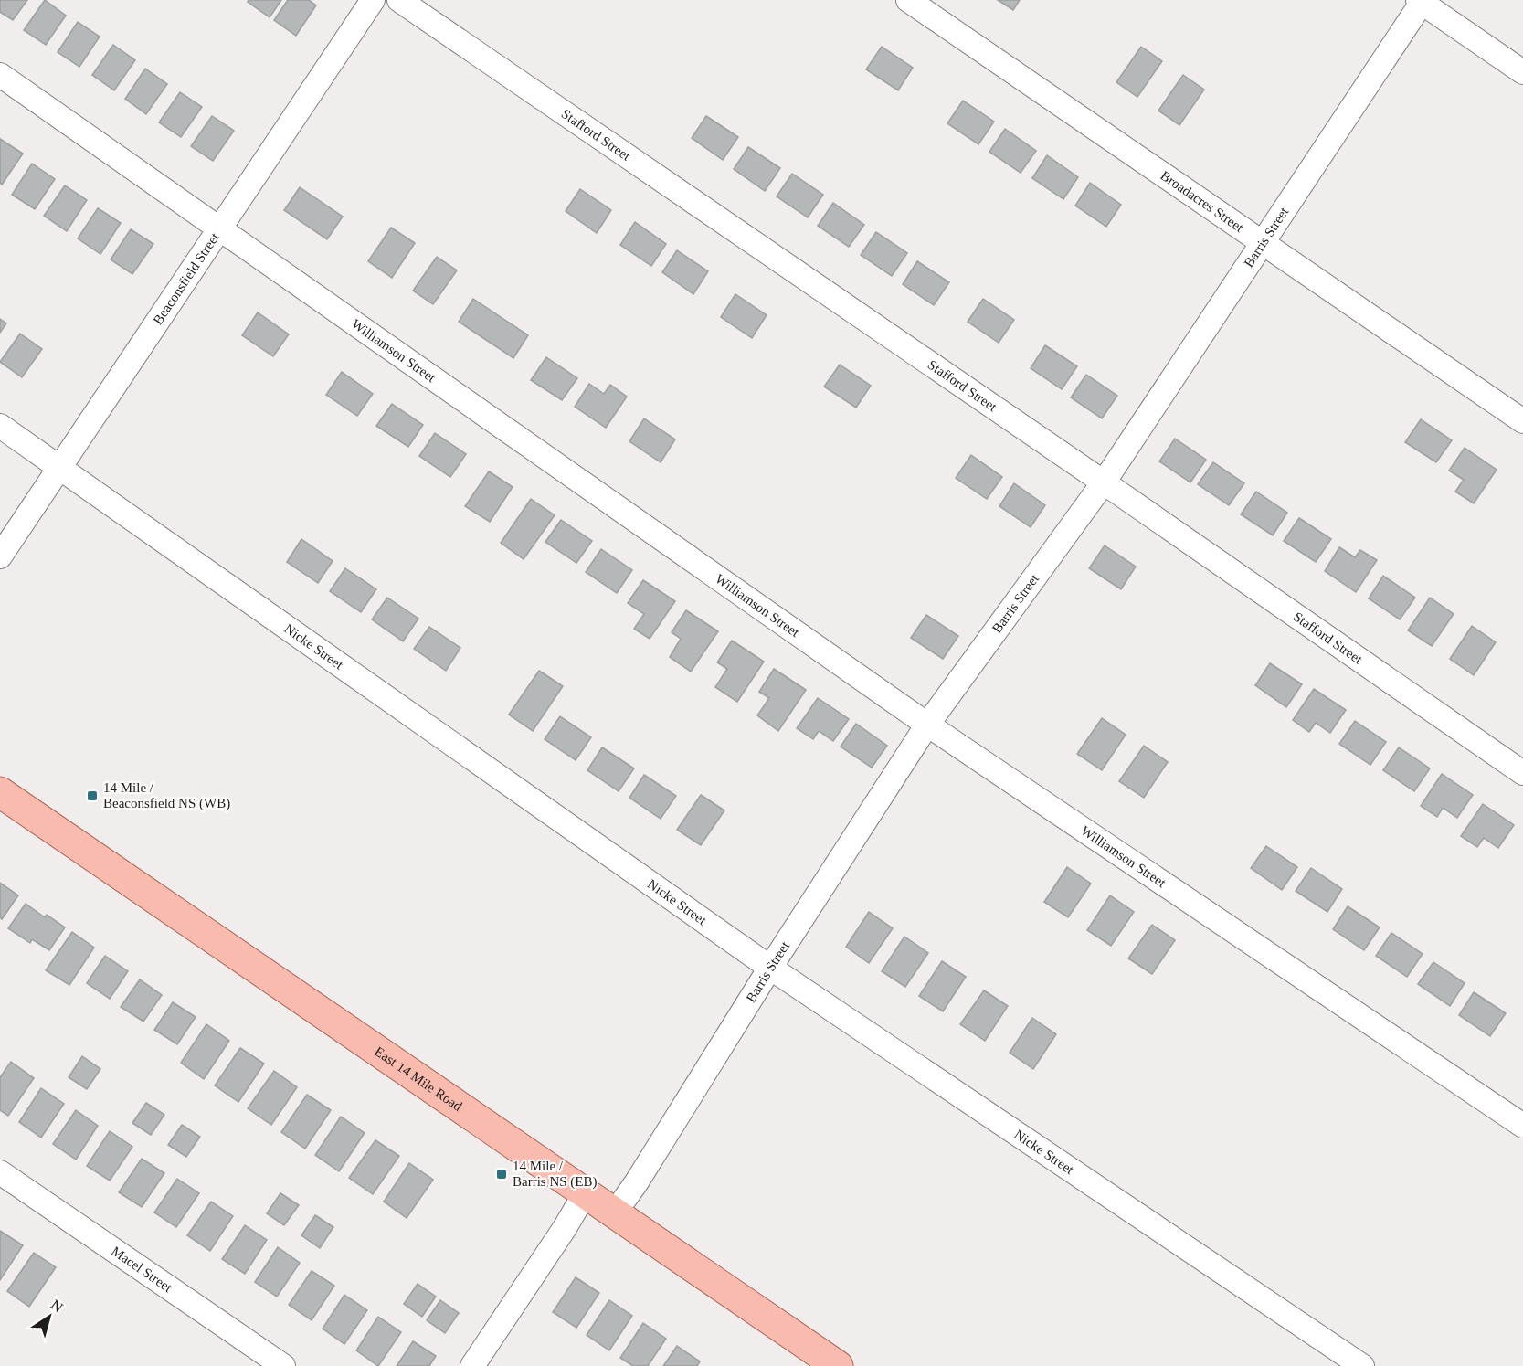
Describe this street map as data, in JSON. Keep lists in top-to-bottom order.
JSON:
{
  "streets": {
    "main road": ["East 14 Mile Road"],
    "street": [
      "Stafford Street",
      "Broadacres Street",
      "Barris Street",
      "Beaconsfield Street",
      "Williamson Street",
      "Nicke Street",
      "Macel Street"
    ]
  },
  "crossings": [
    ["Stafford Street", "Barris Street"],
    ["Broadacres Street", "Barris Street"],
    ["Barris Street", "Williamson Street"],
    ["Barris Street", "Nicke Street"],
    ["Barris Street", "East 14 Mile Road"],
    ["Beaconsfield Street", "Williamson Street"],
    ["Beaconsfield Street", "Nicke Street"]
  ],
  "places": {
    "transit": ["14 Mile / Beaconsfield NS (WB)", "14 Mile / Barris NS (EB)"]
  },
  "north": "top right"
}
